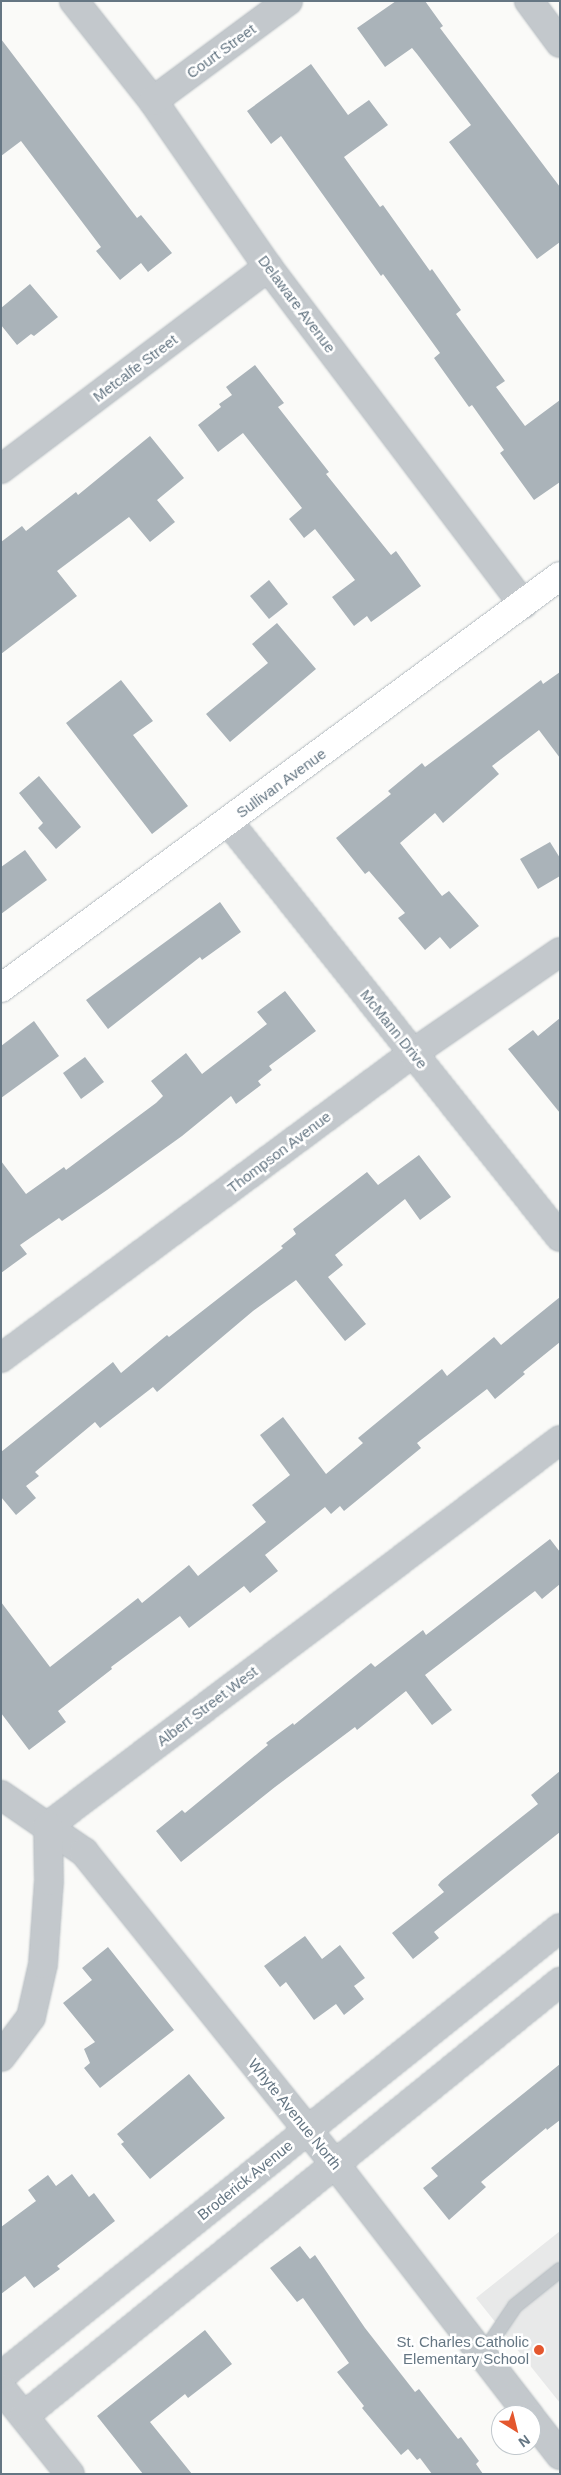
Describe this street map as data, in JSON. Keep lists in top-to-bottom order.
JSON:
{
  "streets": {
    "street": [
      "Court Street",
      "Delaware Avenue",
      "Metcalfe Street",
      "Sullivan Avenue",
      "McMann Drive",
      "Thompson Avenue",
      "Albert Street West",
      "Whyte Avenue North",
      "Broderick Avenue"
    ]
  },
  "crossings": [
    ["Court Street", "Delaware Avenue"],
    ["Delaware Avenue", "Metcalfe Street"],
    ["Delaware Avenue", "Sullivan Avenue"],
    ["Sullivan Avenue", "McMann Drive"],
    ["McMann Drive", "Thompson Avenue"],
    ["Albert Street West", "Whyte Avenue North"],
    ["Whyte Avenue North", "Broderick Avenue"]
  ],
  "places": ["St. Charles Catholic Elementary School"],
  "north": "bottom right"
}
